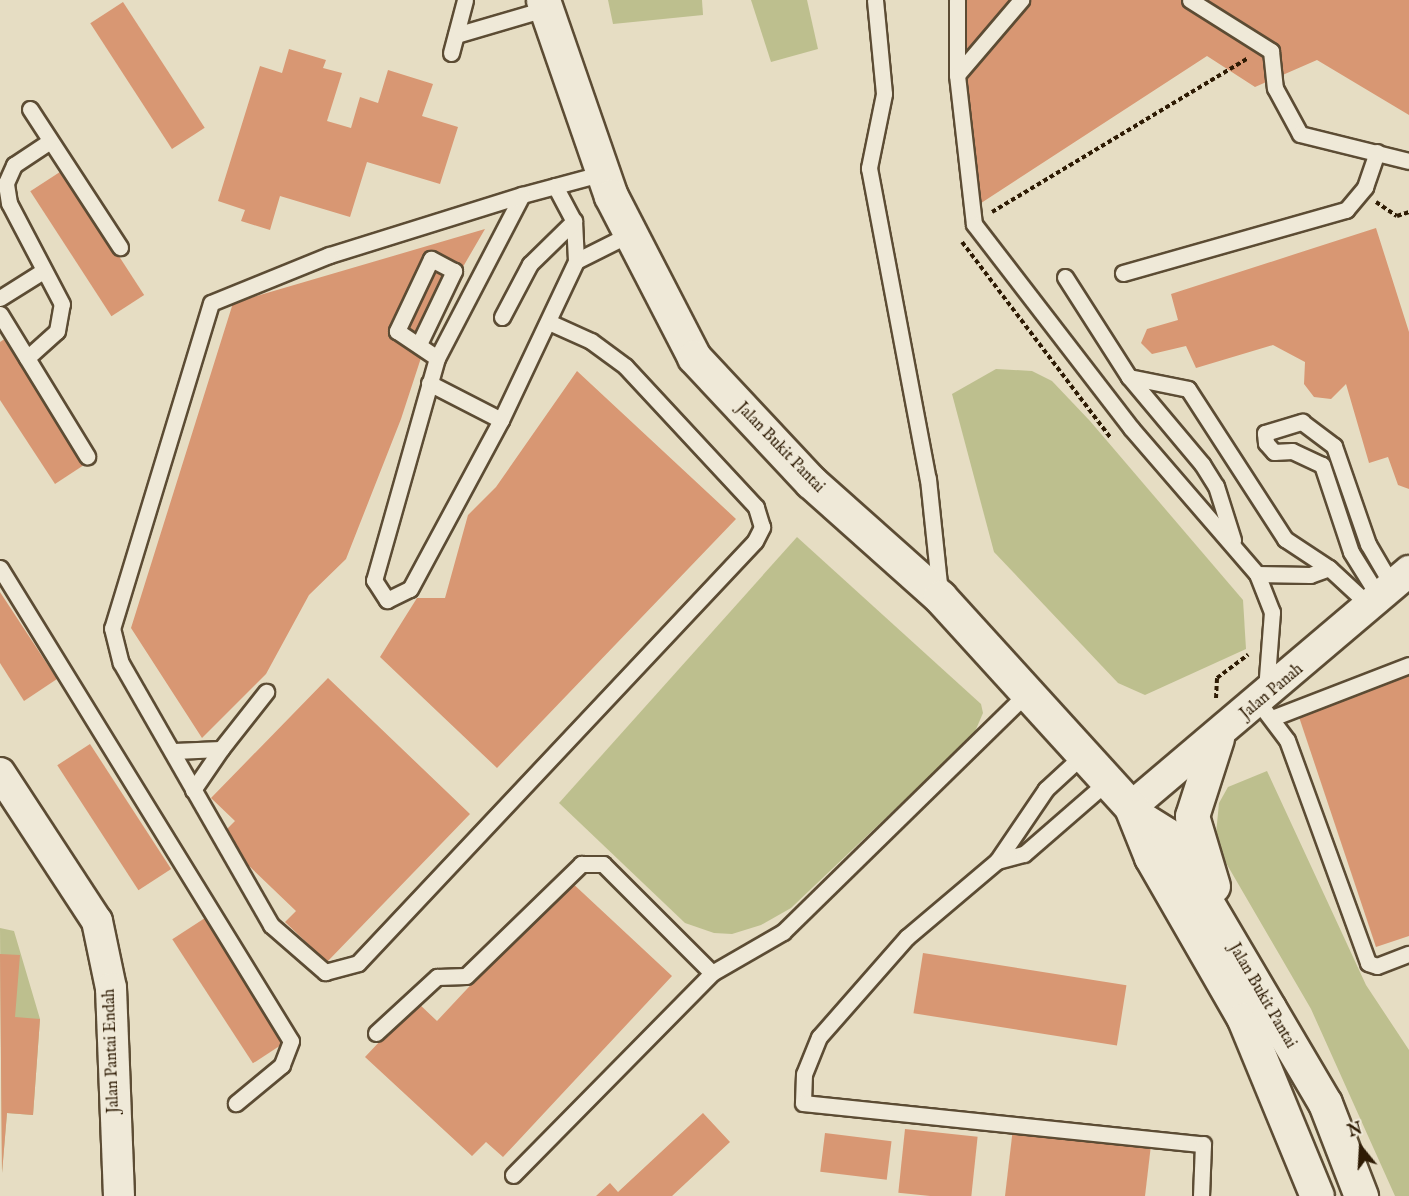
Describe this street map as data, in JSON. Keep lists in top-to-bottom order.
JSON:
{
  "streets": {
    "street": ["Jalan Bukit Pantai", "Jalan Panah", "Jalan Pantai Endah"]
  },
  "crossings": [
    ["Jalan Bukit Pantai", "Jalan Panah"]
  ],
  "north": "top"
}
